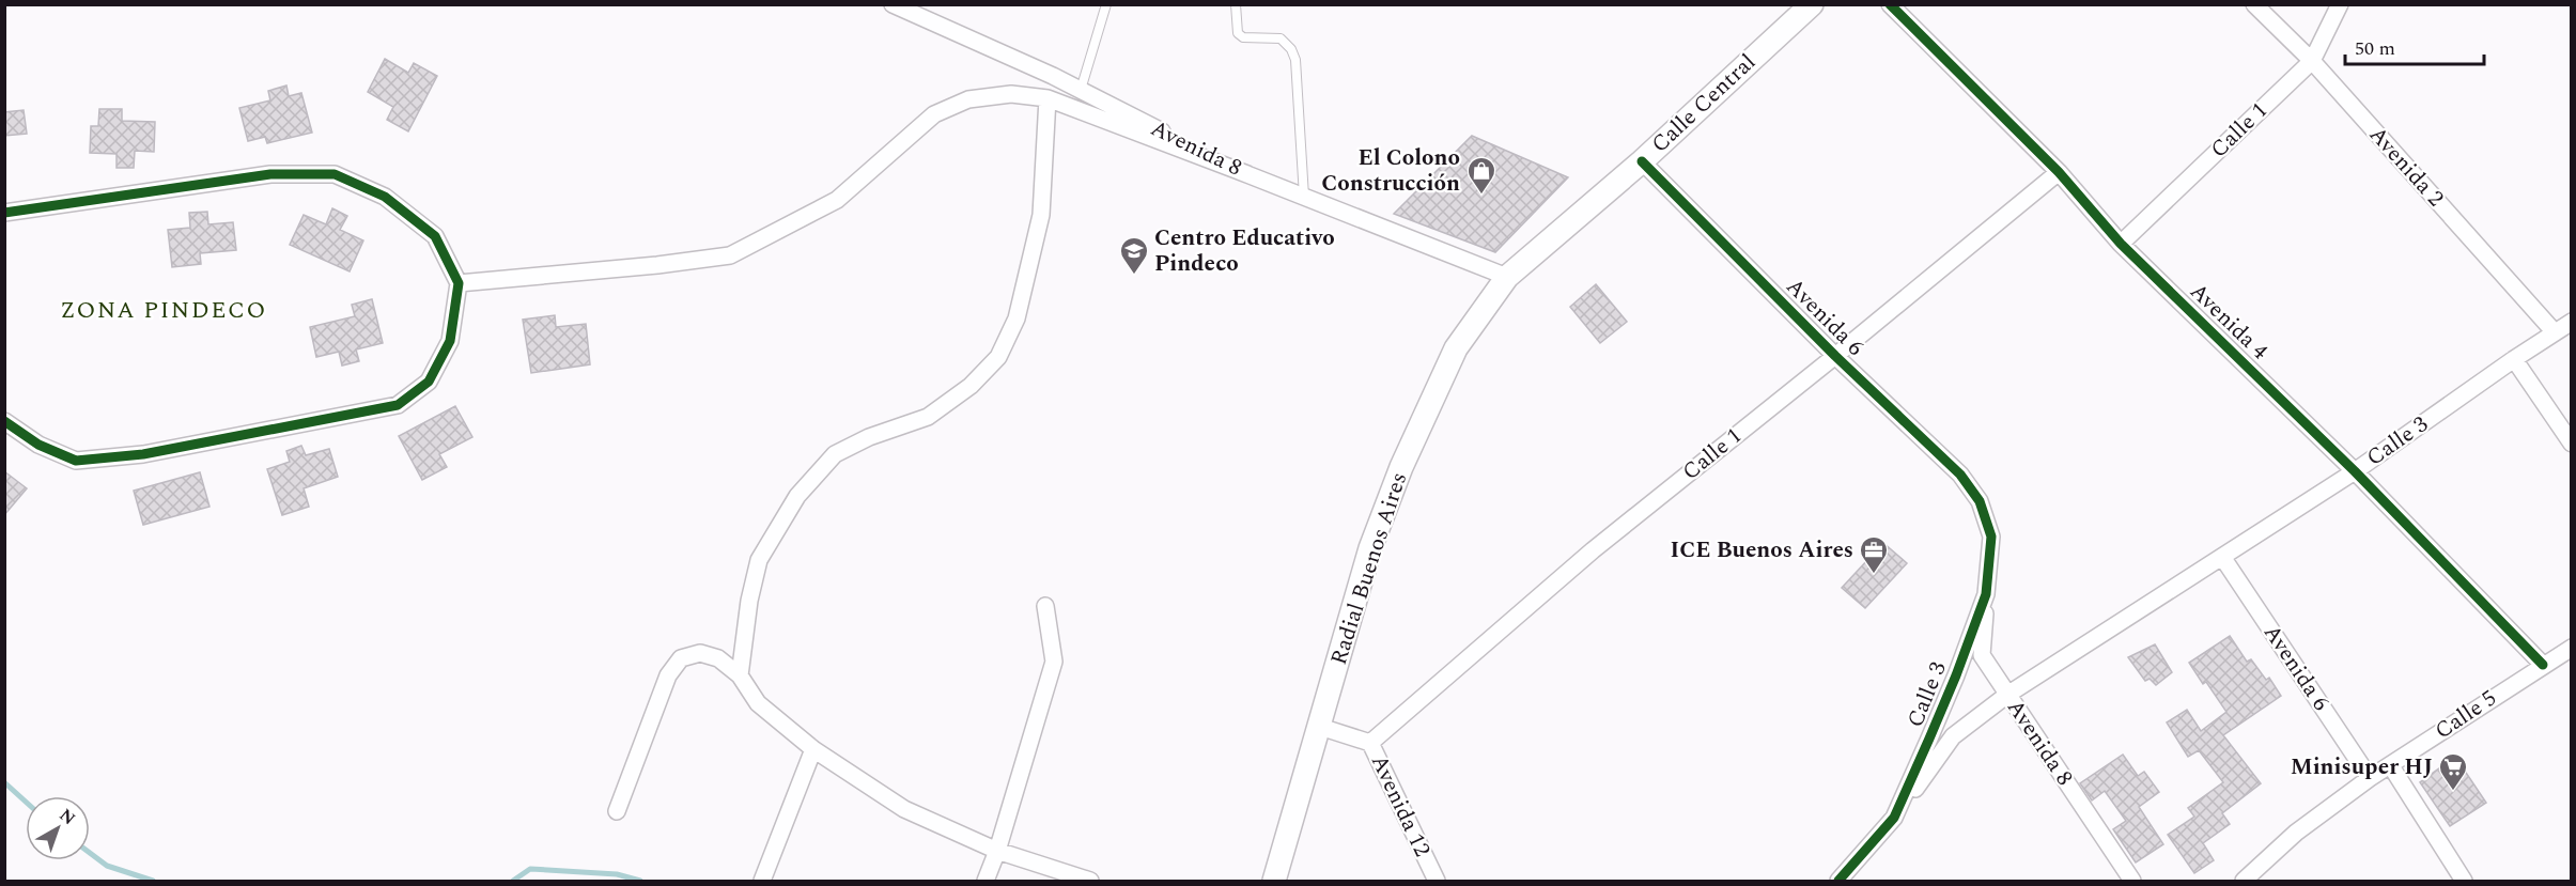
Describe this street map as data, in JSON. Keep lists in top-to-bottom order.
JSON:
{
  "streets": {
    "main road": ["Calle Central", "Radial Buenos Aires"],
    "street": [
      "Calle 1",
      "Avenida 8",
      "Avenida 2",
      "Avenida 6",
      "Avenida 4",
      "Calle 3",
      "Calle 5",
      "Avenida 12"
    ]
  },
  "crossings": [
    ["Calle Central", "Avenida 8"],
    ["Calle Central", "Avenida 6"],
    ["Calle Central", "Radial Buenos Aires"],
    ["Calle 1", "Avenida 2"],
    ["Calle 1", "Avenida 6"],
    ["Calle 1", "Avenida 4"],
    ["Calle 1", "Avenida 12"],
    ["Avenida 8", "Calle 3"],
    ["Avenida 8", "Radial Buenos Aires"],
    ["Avenida 2", "Calle 3"],
    ["Avenida 6", "Calle 3"],
    ["Avenida 6", "Calle 5"],
    ["Avenida 4", "Calle 3"],
    ["Avenida 4", "Calle 5"],
    ["Radial Buenos Aires", "Avenida 12"]
  ],
  "districts": ["ZONA PINDECO"],
  "places": {
    "shop": ["El Colono Construcción"],
    "school or university": ["Centro Educativo Pindeco"],
    "office": ["ICE Buenos Aires"],
    "supermarket": ["Minisuper HJ"]
  },
  "scale_bar": "50 m",
  "north": "top right"
}
